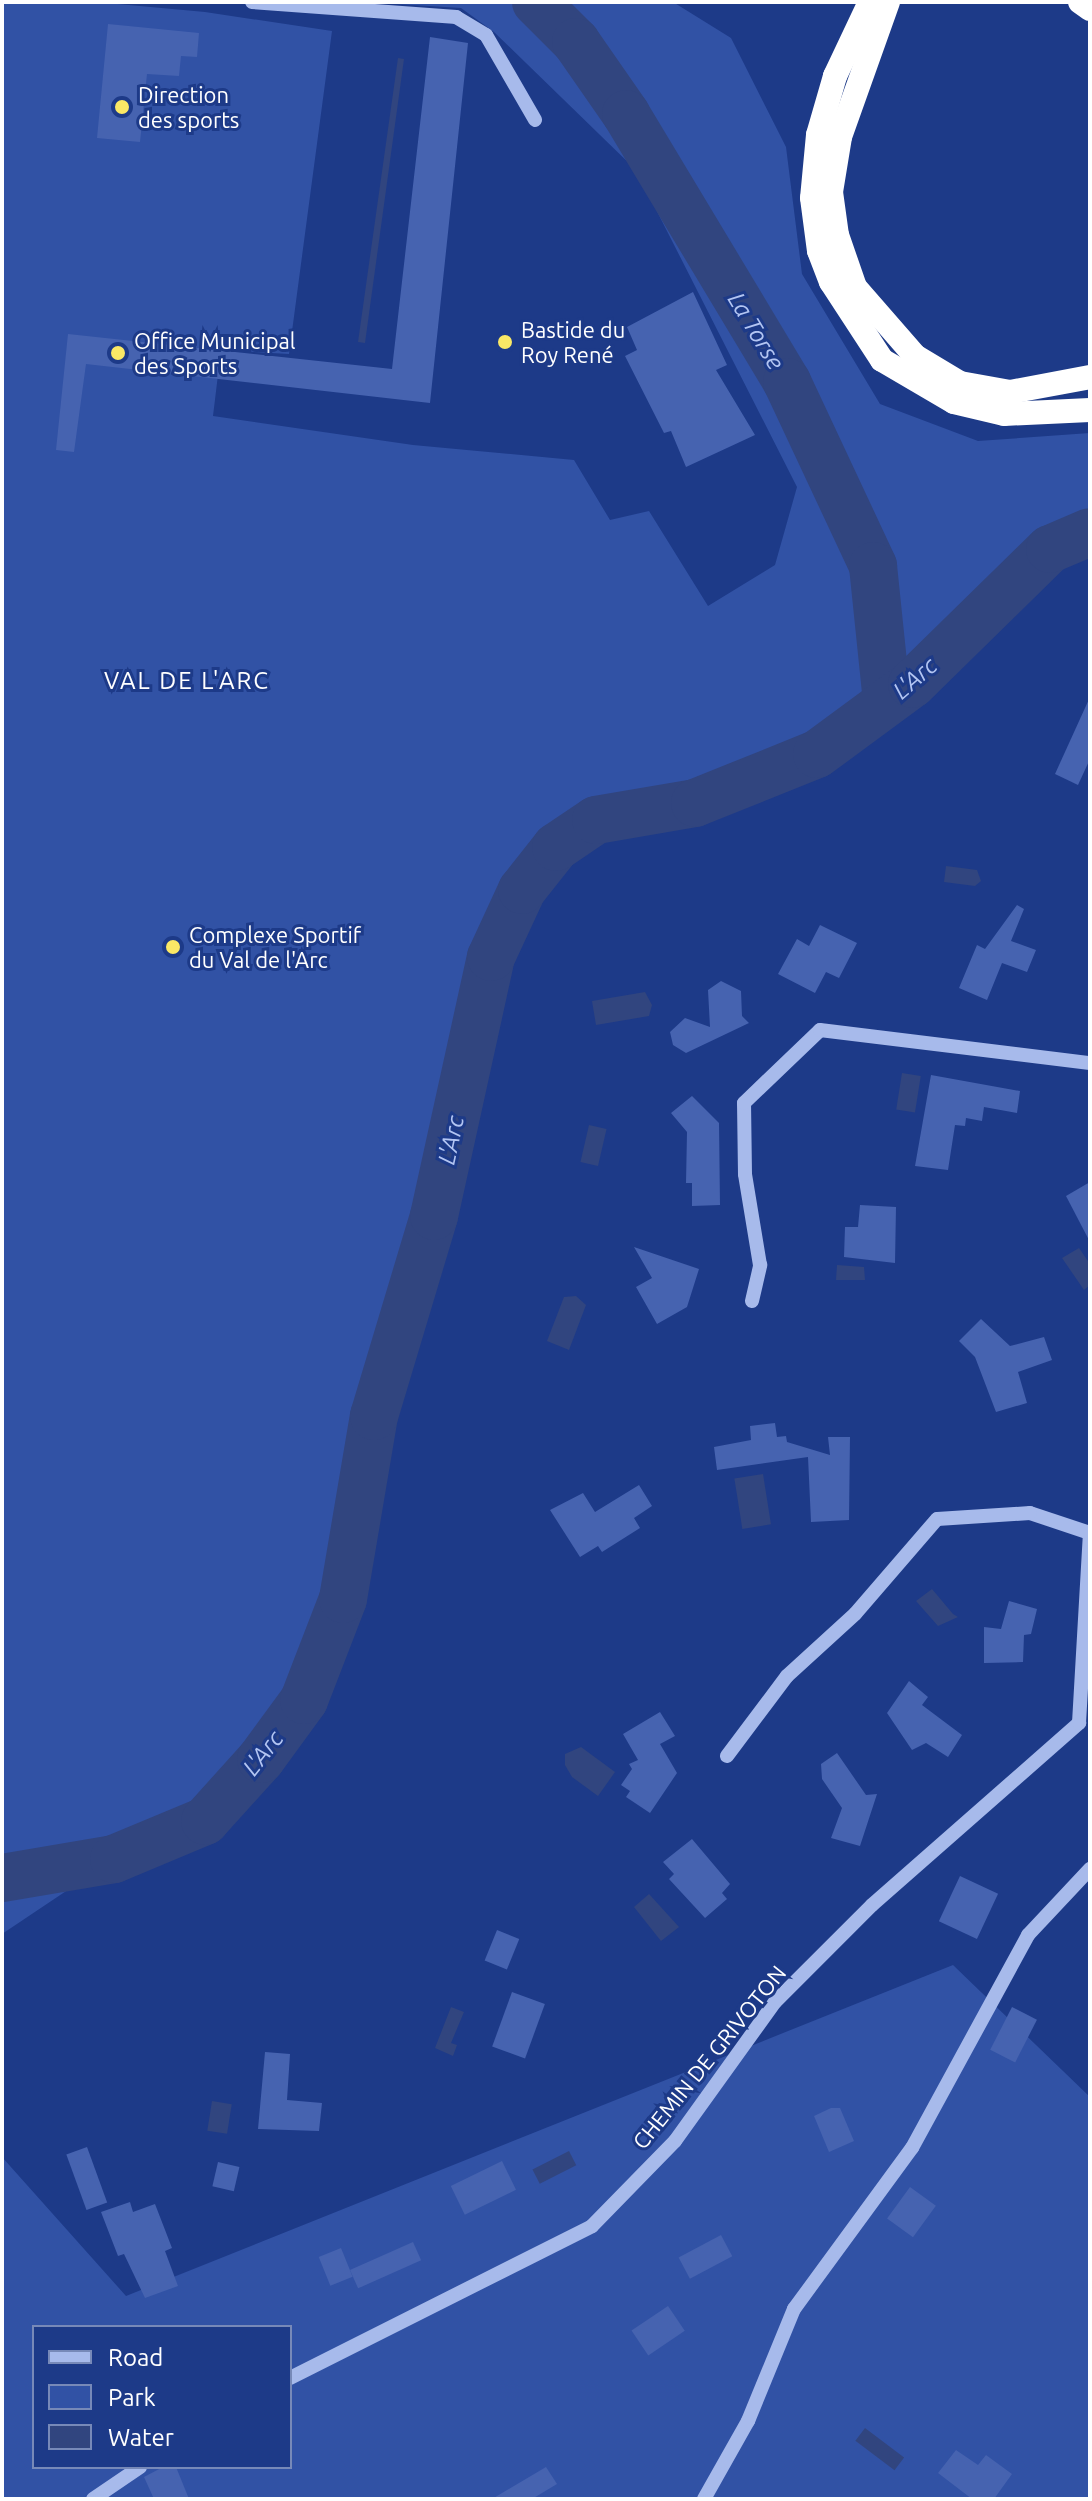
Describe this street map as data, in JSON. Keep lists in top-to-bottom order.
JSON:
{
  "streets": {
    "street": ["CHEMIN DE GRIVOTON"]
  },
  "districts": ["VAL DE L'ARC"],
  "water": ["La Torse", "L'Arc"],
  "places": [
    "Direction des sports",
    "Bastide du Roy René",
    "Office Municipal des Sports",
    "Complexe Sportif du Val de l'Arc"
  ],
  "legend": ["Road", "Park", "Water"]
}
